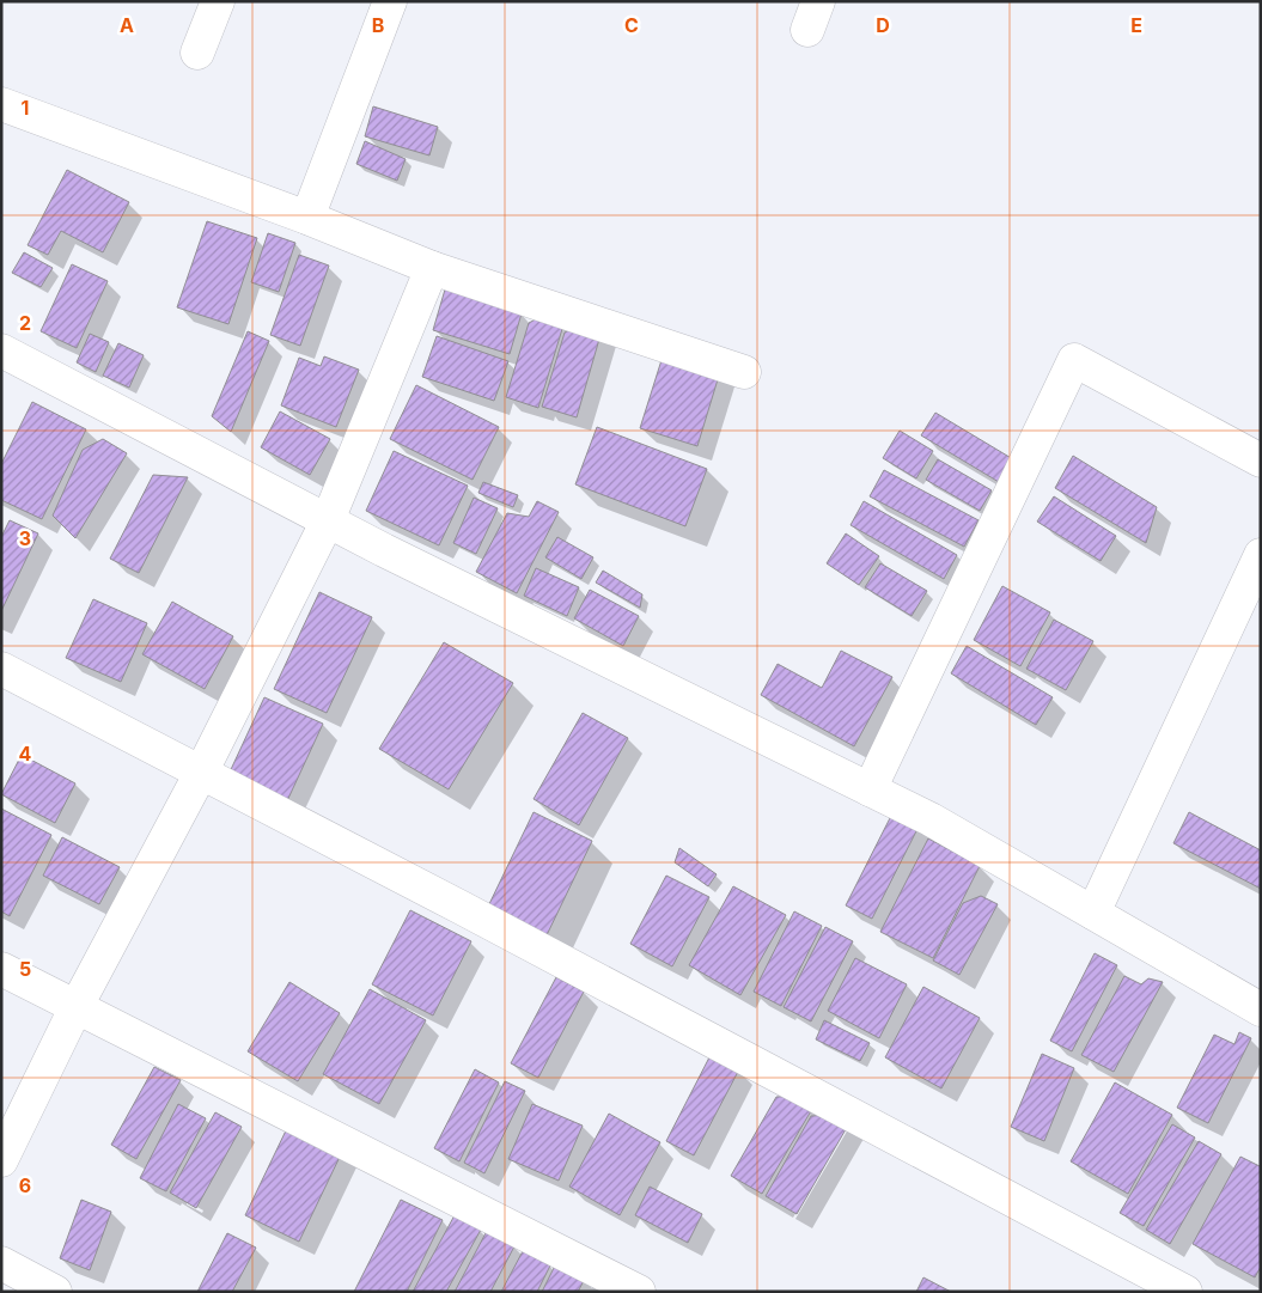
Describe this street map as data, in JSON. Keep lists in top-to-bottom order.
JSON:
{
  "grid": {
    "columns": [
      "A",
      "B",
      "C",
      "D",
      "E"
    ],
    "rows": [
      "1",
      "2",
      "3",
      "4",
      "5",
      "6"
    ]
  }
}
